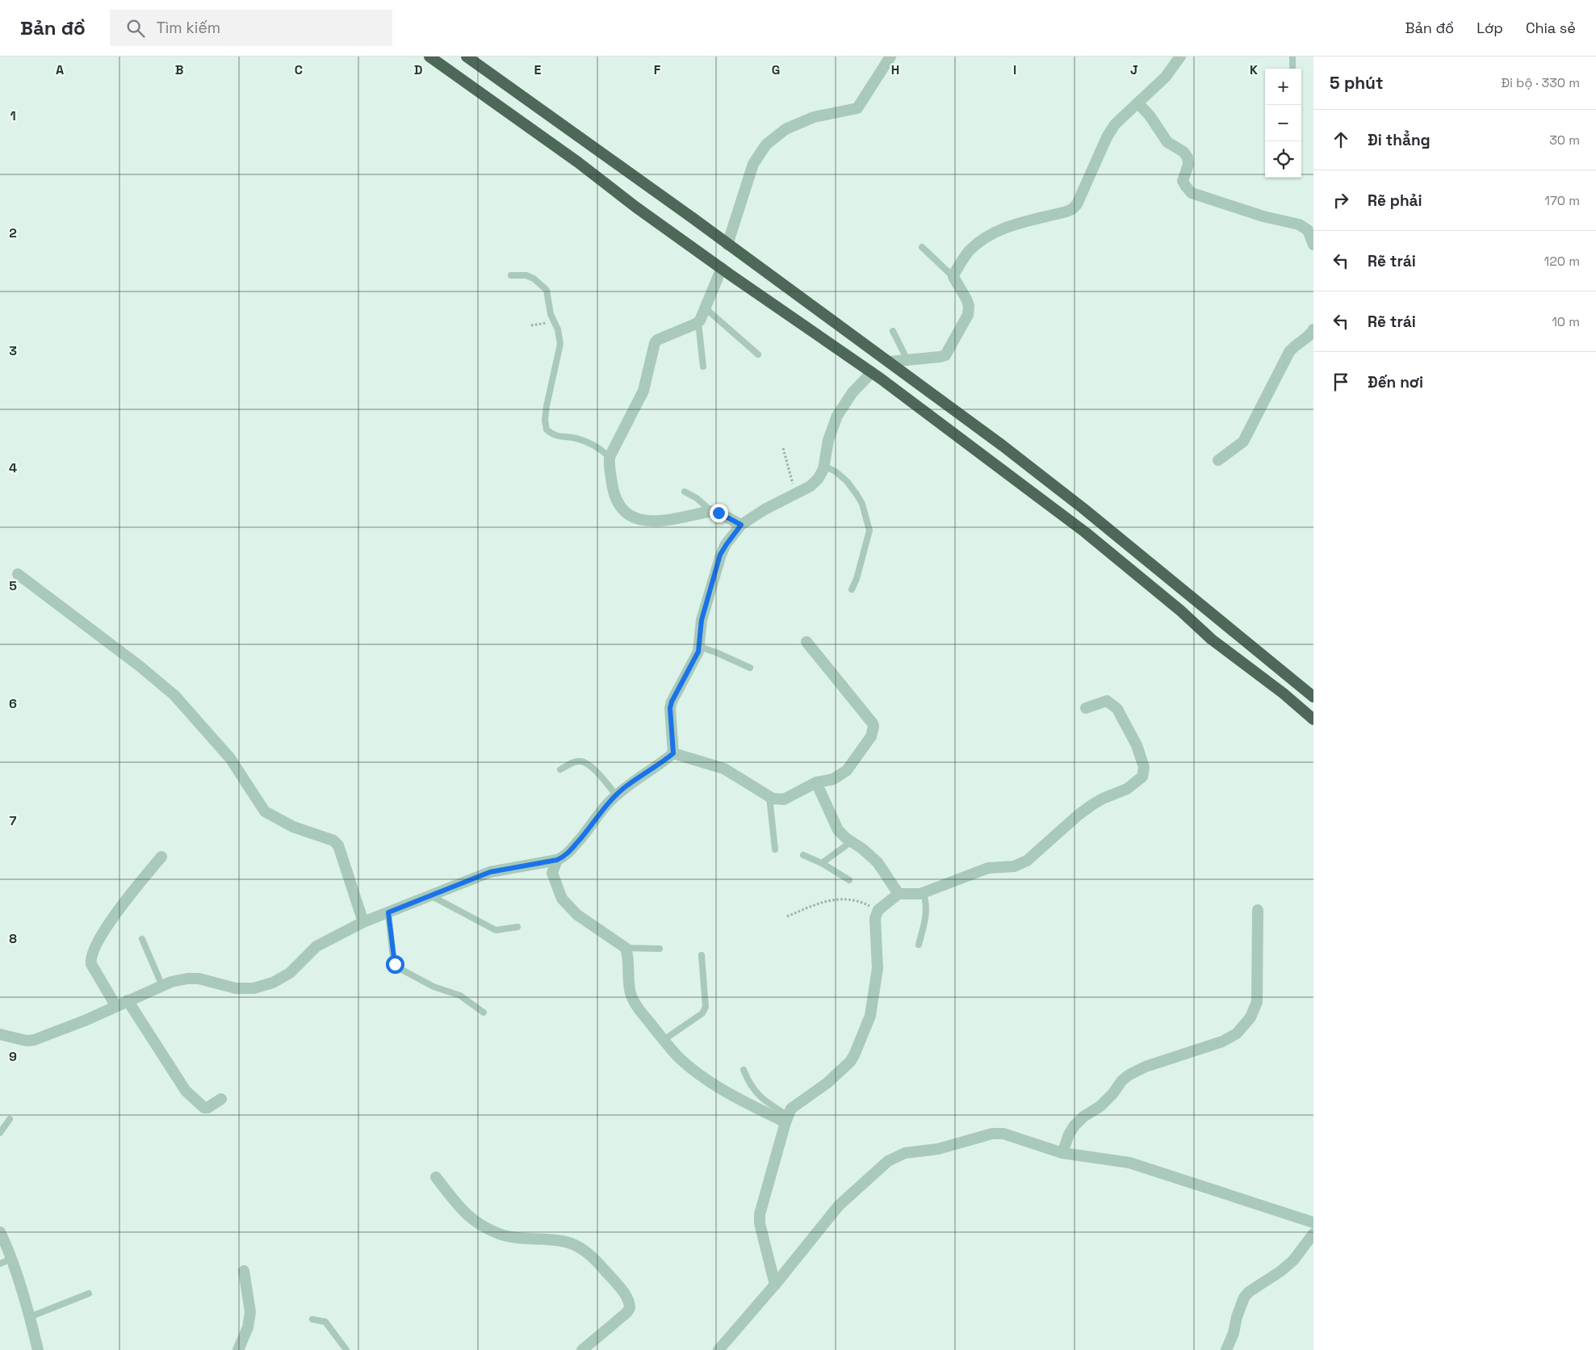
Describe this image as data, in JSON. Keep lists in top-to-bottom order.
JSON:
{
  "page": {
    "header": "Bản đồ",
    "search": "Tìm kiếm",
    "nav": ["Bản đồ", "Lớp", "Chia sẻ"],
    "heading": ["5 phút", "Đi bộ · 330 m"],
    "map_buttons": ["+", "−"],
    "list": [
      ["Đi thẳng", "30 m"],
      ["Rẽ phải", "170 m"],
      ["Rẽ trái", "120 m"],
      ["Rẽ trái", "10 m"],
      "Đến nơi"
    ]
  },
  "grid": {
    "columns": [
      "A",
      "B",
      "C",
      "D",
      "E",
      "F",
      "G",
      "H",
      "I",
      "J",
      "K"
    ],
    "rows": [
      "1",
      "2",
      "3",
      "4",
      "5",
      "6",
      "7",
      "8",
      "9"
    ]
  }
}
